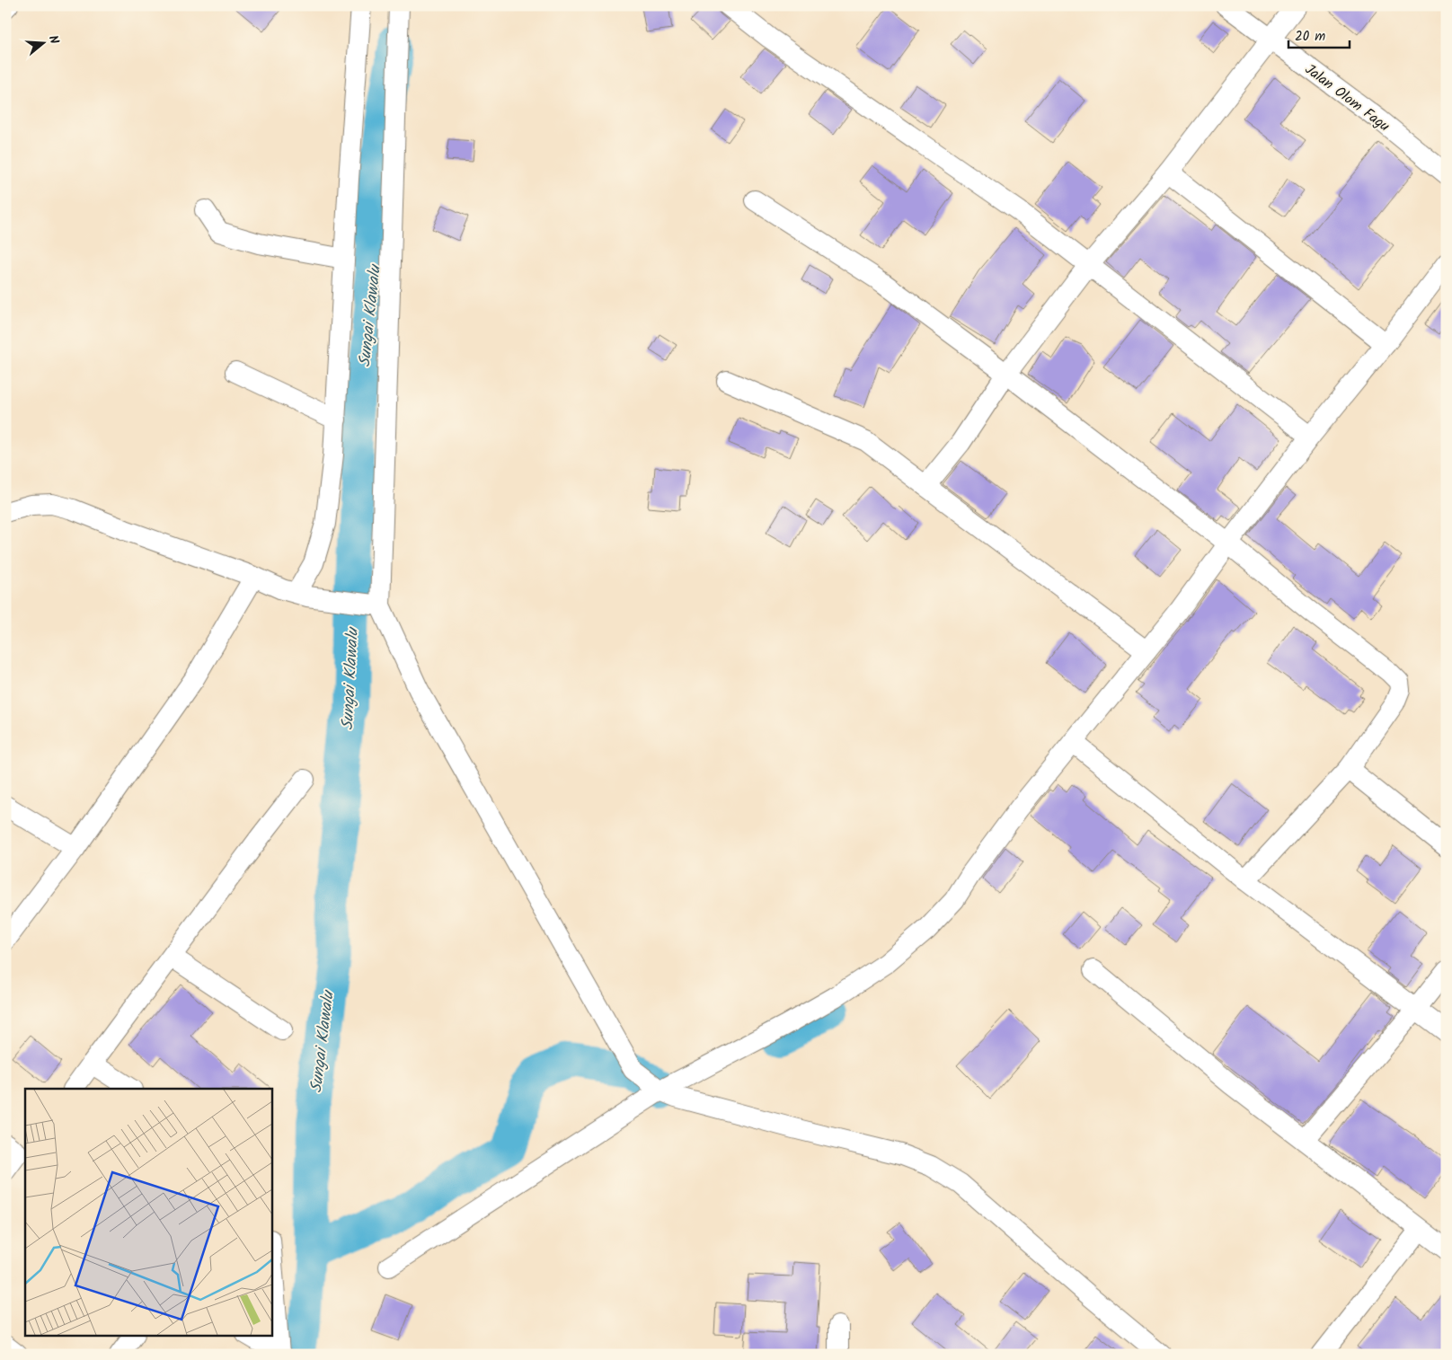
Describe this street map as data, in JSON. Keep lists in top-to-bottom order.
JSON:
{
  "streets": {
    "street": ["Jalan Olom Fagu"]
  },
  "water": ["Sungai Klawalu"],
  "scale_bar": "20 m",
  "north": "right"
}
